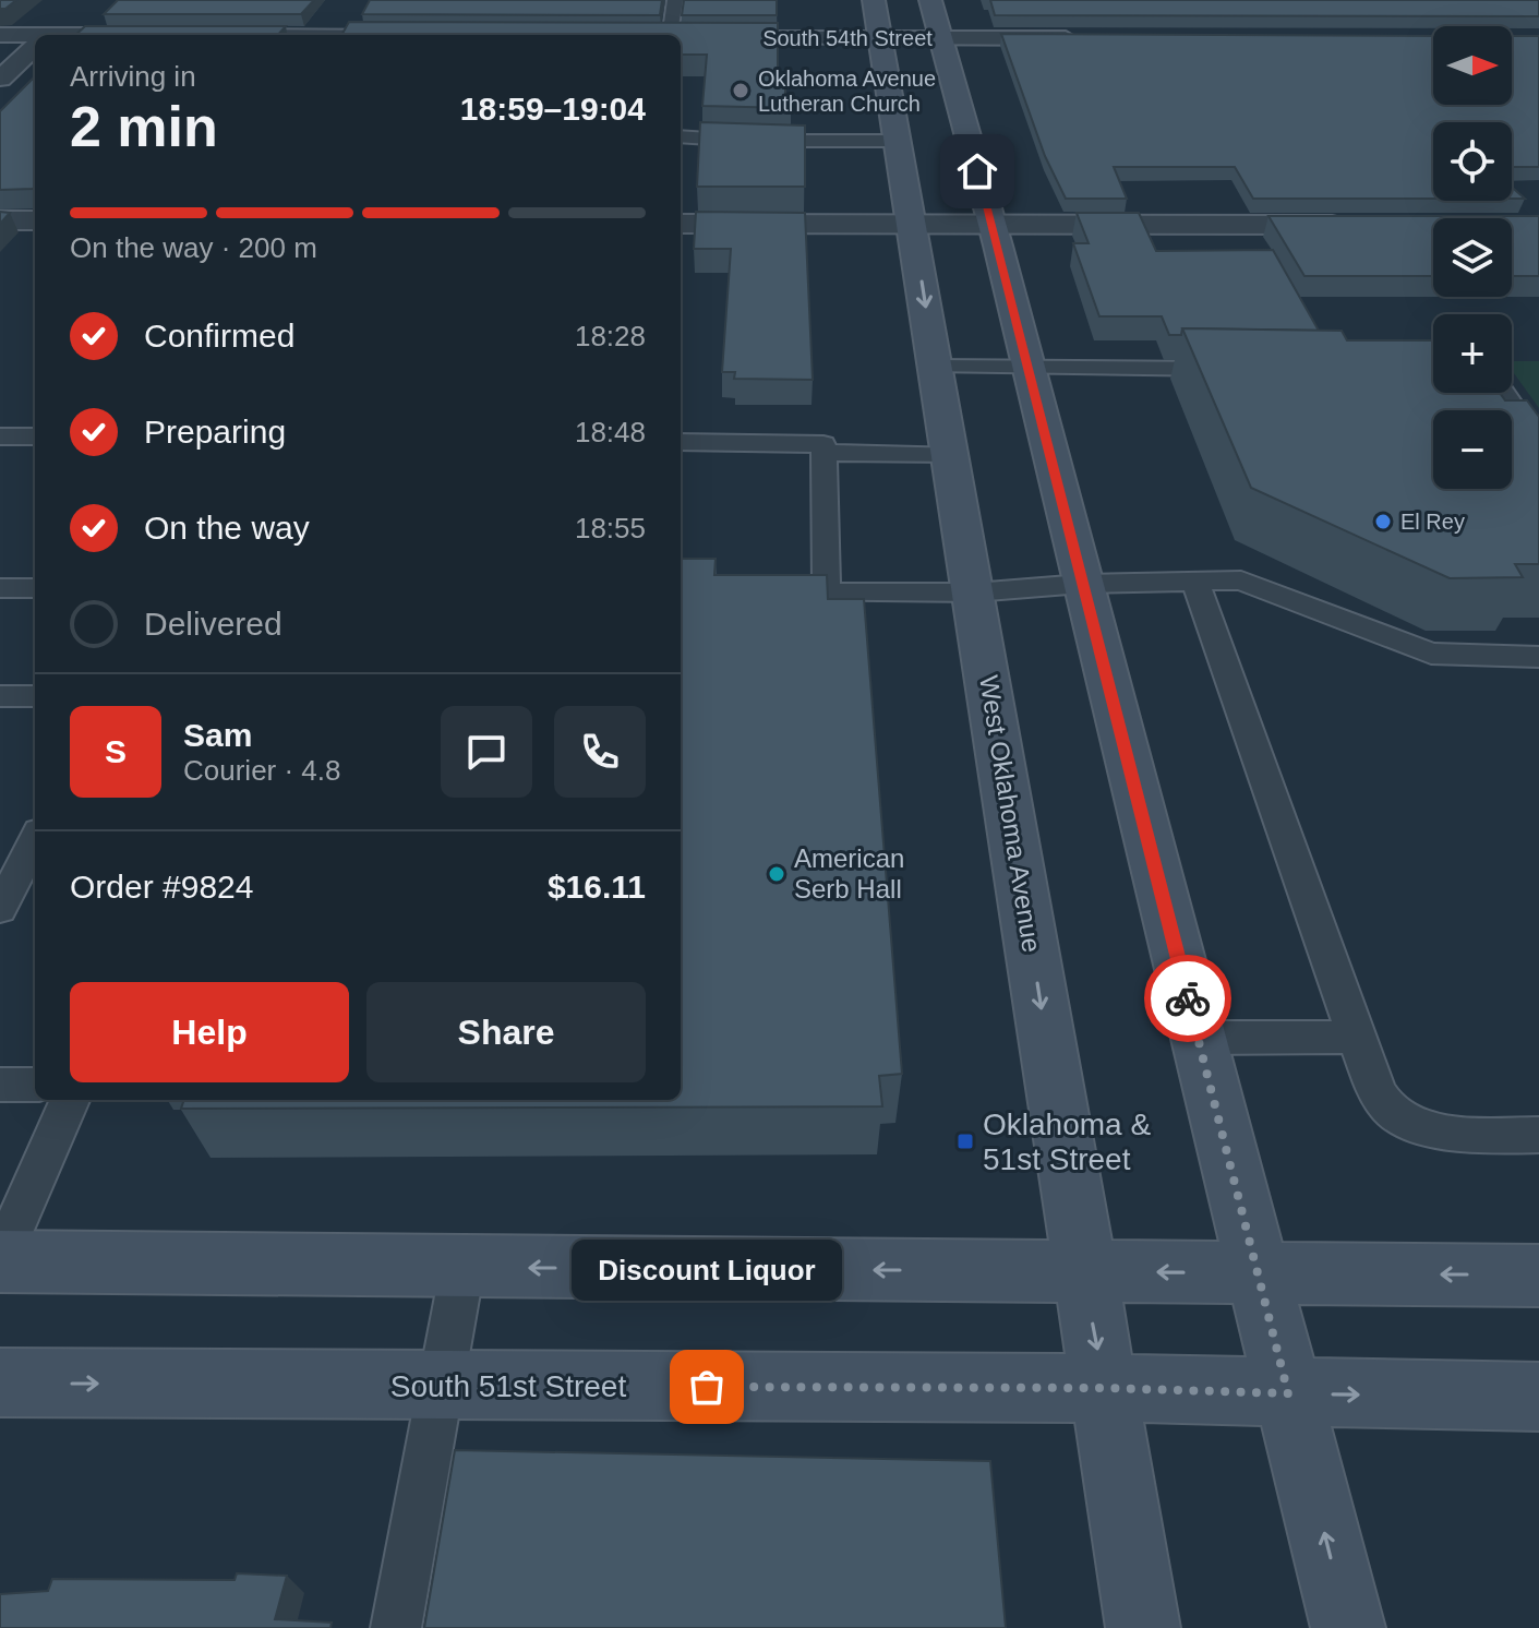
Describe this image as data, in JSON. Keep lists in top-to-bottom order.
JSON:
{
  "streets": {
    "main road": ["West Oklahoma Avenue", "South 51st Street"],
    "street": ["South 54th Street"]
  },
  "crossings": [
    ["South 54th Street", "West Oklahoma Avenue"],
    ["West Oklahoma Avenue", "South 51st Street"]
  ],
  "places": {
    "other": [
      "Oklahoma Avenue Lutheran Church",
      "El Rey",
      "American Serb Hall",
      "Discount Liquor"
    ],
    "transit": ["Oklahoma & 51st Street"]
  },
  "north": "right",
  "page": {
    "map_buttons": ["+", "−"],
    "heading": ["2 min", "Arriving in", "18:59–19:04"],
    "panel": [
      "Sam",
      "Courier · 4.8",
      "Order #9824",
      "$16.11"
    ],
    "bar": "On the way · 200 m",
    "list": [
      ["Confirmed", "18:28"],
      ["Preparing", "18:48"],
      ["On the way", "18:55"],
      "Delivered"
    ],
    "round": "S",
    "buttons": ["Help", "Share"],
    "bubble": "Discount Liquor"
  }
}
